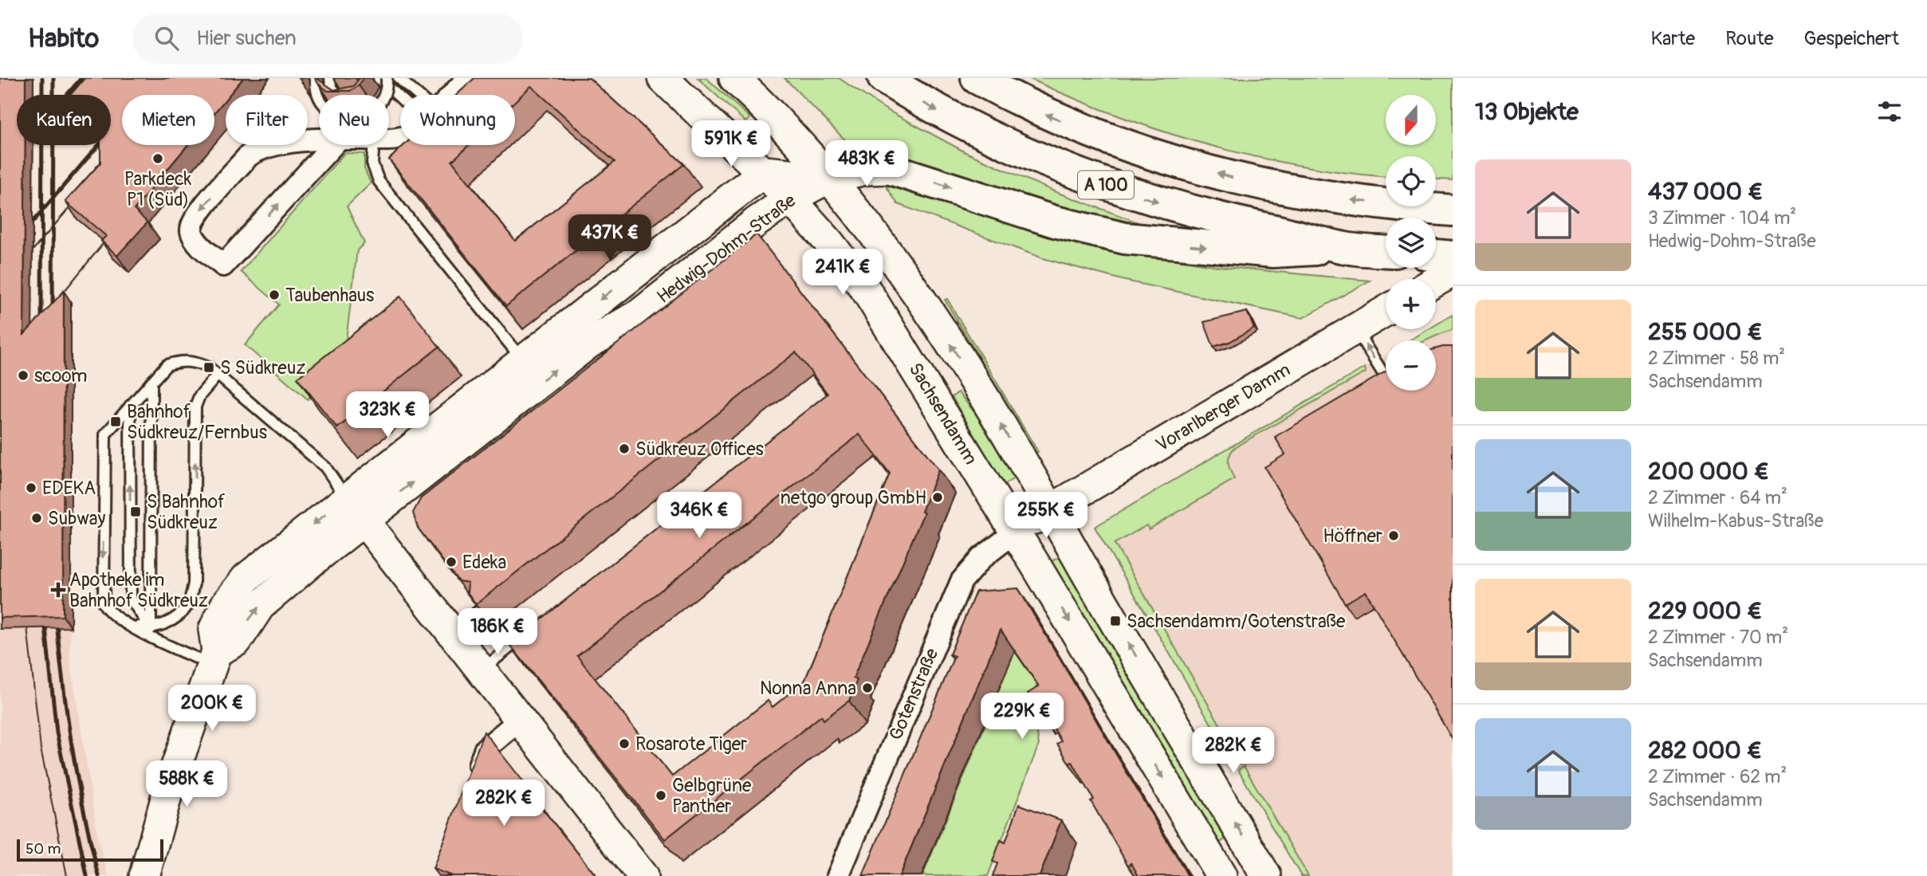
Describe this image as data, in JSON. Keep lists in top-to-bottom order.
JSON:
{
  "streets": {
    "highway": ["A 100"],
    "street": [
      "Hedwig-Dohm-Straße",
      "Vorarlberger Damm",
      "Sachsendamm",
      "Gotenstraße"
    ]
  },
  "crossings": [
    ["Hedwig-Dohm-Straße", "Sachsendamm"],
    ["Vorarlberger Damm", "Sachsendamm"],
    ["Vorarlberger Damm", "Gotenstraße"],
    ["Sachsendamm", "Gotenstraße"]
  ],
  "places": {
    "other": [
      "Parkdeck P1 (Süd)",
      "Taubenhaus",
      "scoom",
      "Südkreuz Offices",
      "EDEKA",
      "netgo group GmbH",
      "Subway",
      "Höffner",
      "Edeka",
      "Nonna Anna",
      "Rosarote Tiger",
      "Gelbgrüne Panther"
    ],
    "transit": [
      "S Südkreuz",
      "Bahnhof Südkreuz/Fernbus",
      "S Bahnhof Südkreuz",
      "Sachsendamm/Gotenstraße"
    ],
    "health": ["Apotheke im Bahnhof Südkreuz"]
  },
  "scale_bar": "50 m",
  "north": "bottom",
  "page": {
    "header": "Habito",
    "search": "Hier suchen",
    "nav": ["Karte", "Route", "Gespeichert"],
    "heading": "13 Objekte",
    "map_buttons": ["+", "−"],
    "chip": [
      "Kaufen",
      "Mieten",
      "Filter",
      "Neu",
      "Wohnung"
    ],
    "price": [
      "591K €",
      "483K €",
      "437K €",
      "241K €",
      "323K €",
      "346K €",
      "255K €",
      "186K €",
      "200K €",
      "229K €",
      "282K €",
      "588K €",
      "282K €"
    ],
    "list": [
      {
        "name": "437 000 €",
        "note": "3 Zimmer · 104 m² · Hedwig-Dohm-Straße"
      },
      {
        "name": "255 000 €",
        "note": "2 Zimmer · 58 m² · Sachsendamm"
      },
      {
        "name": "200 000 €",
        "note": "2 Zimmer · 64 m² · Wilhelm-Kabus-Straße"
      },
      {
        "name": "229 000 €",
        "note": "2 Zimmer · 70 m² · Sachsendamm"
      },
      {
        "name": "282 000 €",
        "note": "2 Zimmer · 62 m² · Sachsendamm"
      }
    ],
    "scale": "50 m"
  }
}
